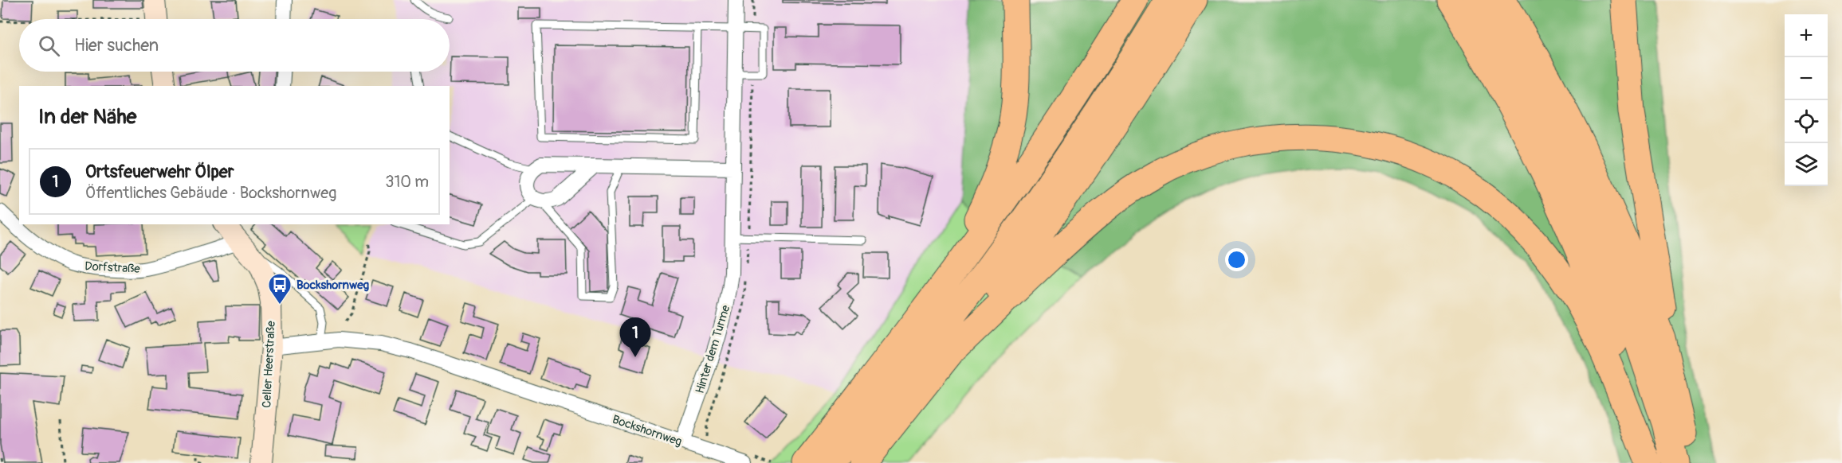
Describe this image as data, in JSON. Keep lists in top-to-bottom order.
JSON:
{
  "streets": {
    "main road": ["Celler Heerstraße"],
    "street": ["Dorfstraße", "Hinter dem Turme", "Bockshornweg"]
  },
  "crossings": [
    ["Dorfstraße", "Celler Heerstraße"],
    ["Hinter dem Turme", "Bockshornweg"],
    ["Celler Heerstraße", "Bockshornweg"]
  ],
  "places": {
    "bus stop": ["Bockshornweg"]
  },
  "page": {
    "map_buttons": ["+", "−"],
    "search": "Hier suchen",
    "heading": "In der Nähe",
    "list": [
      {
        "mark": "1",
        "name": "Ortsfeuerwehr Ölper",
        "note": "Öffentliches Gebäude · Bockshornweg",
        "value": "310 m"
      }
    ],
    "pins": "1"
  }
}
